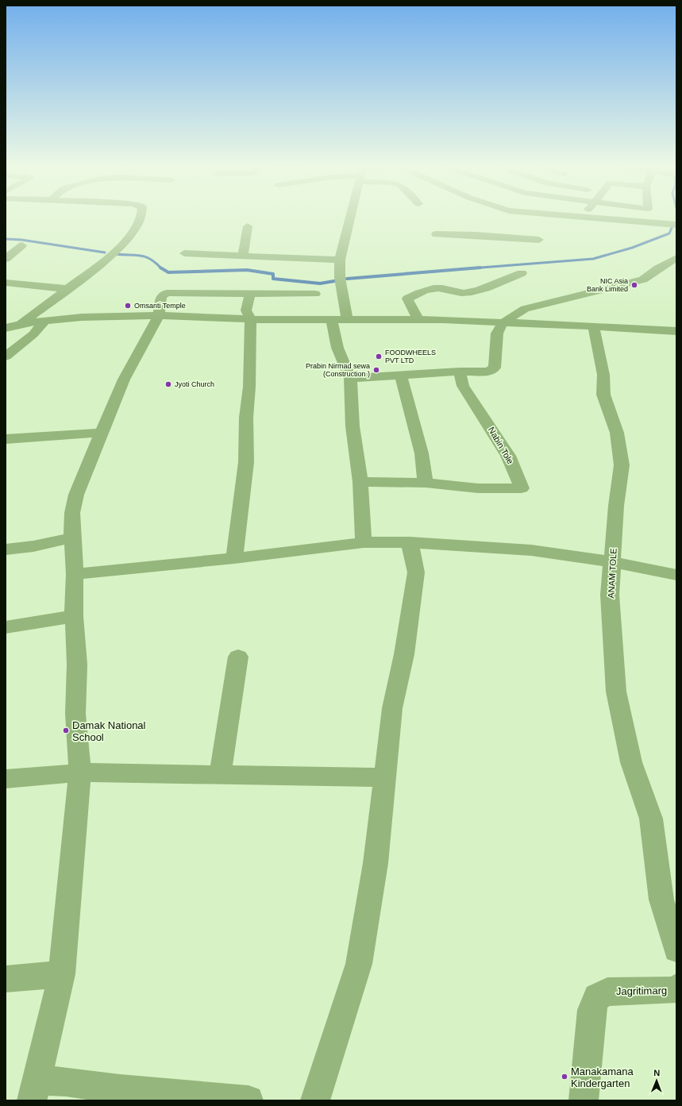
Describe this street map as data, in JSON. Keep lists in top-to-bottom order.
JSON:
{
  "streets": {
    "street": ["Nabin Tole", "ANAM TOLE", "Jagritimarg"]
  },
  "places": [
    "NIC Asia Bank Limited",
    "Omsanti Temple",
    "FOODWHEELS PVT LTD",
    "Prabin Nirmad sewa (Construction )",
    "Jyoti Church",
    "Damak National School",
    "Manakamana Kindergarten"
  ],
  "north": "top"
}
